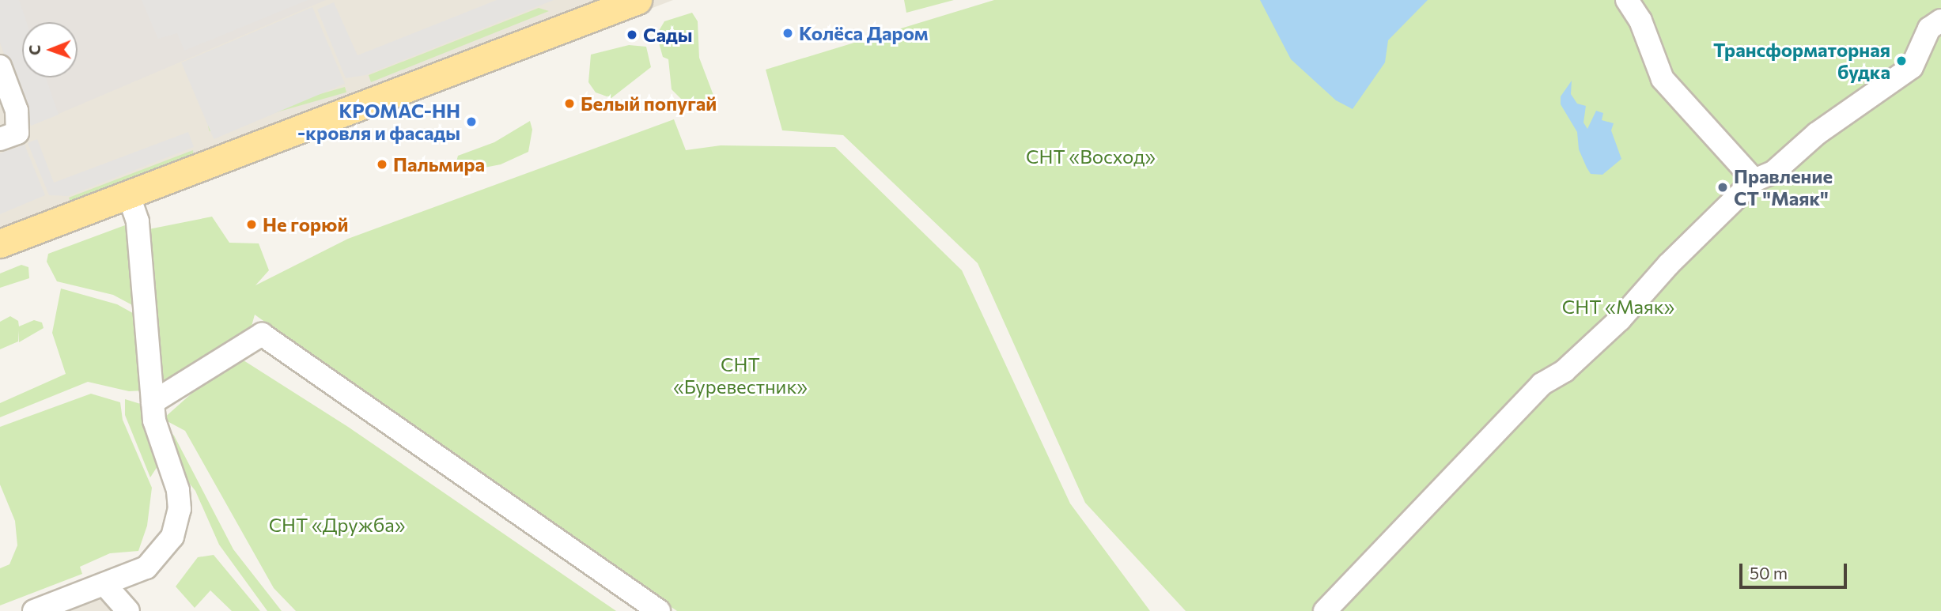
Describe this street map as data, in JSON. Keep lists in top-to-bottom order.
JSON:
{
  "parks": [
    "СНТ «Восход»",
    "СНТ «Маяк»",
    "СНТ «Буревестник»",
    "СНТ «Дружба»"
  ],
  "places": [
    "Колёса Даром",
    "Сады",
    "Трансформаторная будка",
    "Белый попугай",
    "КРОМАС-НН -кровля и фасады",
    "Пальмира",
    "Правление СТ \"Маяк\"",
    "Не горюй"
  ],
  "scale_bar": "50 m",
  "north": "left"
}
